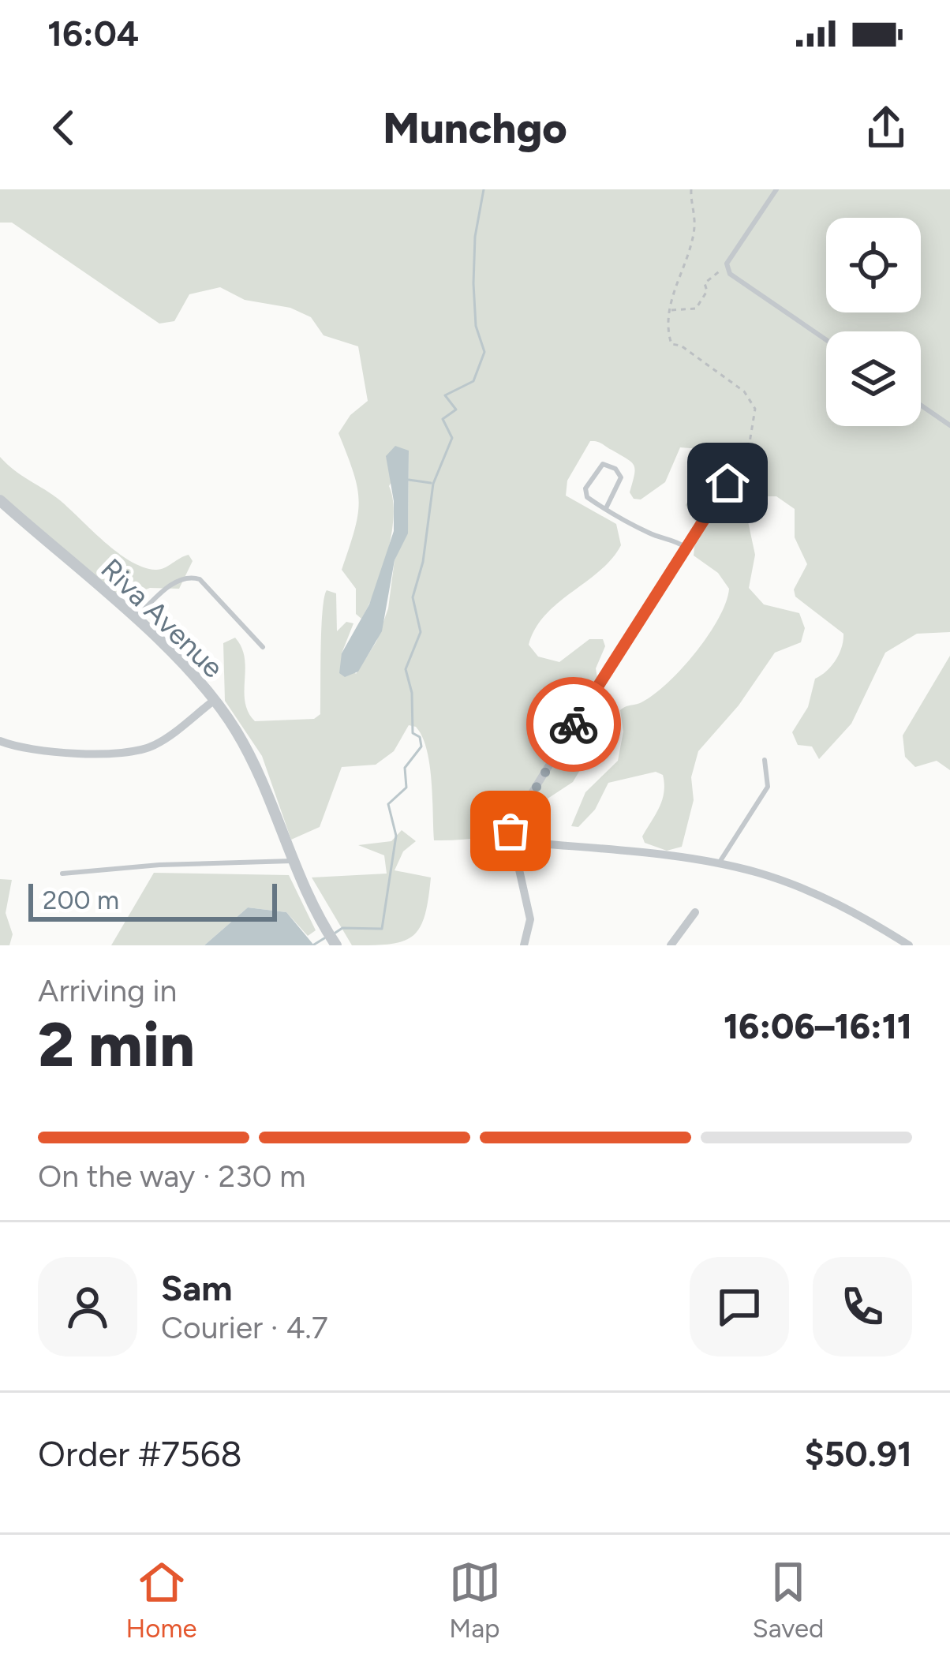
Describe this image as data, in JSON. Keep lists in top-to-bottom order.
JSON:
{
  "streets": {
    "street": ["Riva Avenue"]
  },
  "scale_bar": "200 m",
  "page": {
    "status": "16:04",
    "header": "Munchgo",
    "scale": "200 m",
    "heading": ["2 min", "Arriving in", "16:06–16:11"],
    "panel": [
      "Sam",
      "Courier · 4.7",
      "Order #7568",
      "$50.91"
    ],
    "bar": "On the way · 230 m",
    "tabs": ["Home", "Map", "Saved"]
  }
}
